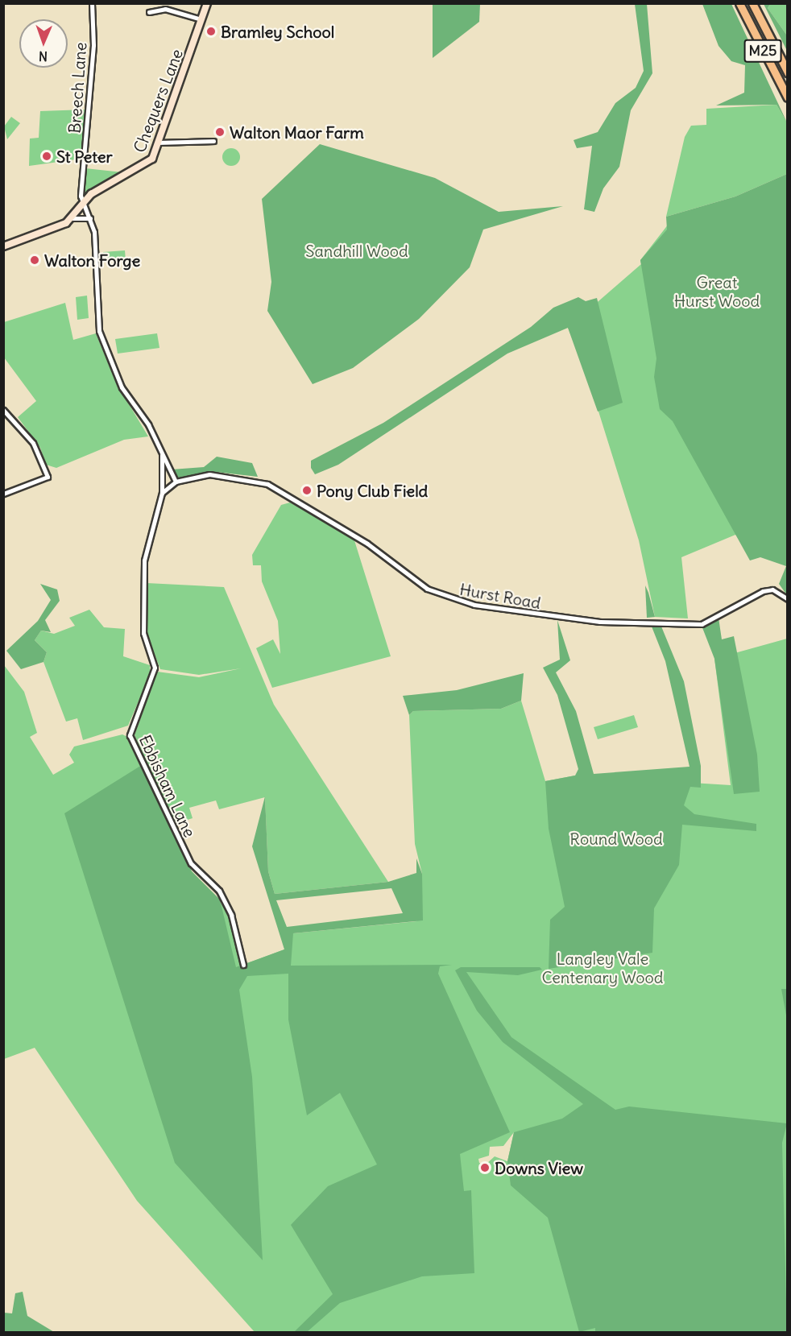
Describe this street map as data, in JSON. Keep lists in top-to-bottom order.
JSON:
{
  "streets": {
    "highway": ["M25"],
    "main road": ["Chequers Lane"],
    "street": ["Breech Lane", "Hurst Road", "Ebbisham Lane"]
  },
  "crossings": [
    ["Breech Lane", "Chequers Lane"],
    ["Breech Lane", "Ebbisham Lane"],
    ["Chequers Lane", "Ebbisham Lane"],
    ["Hurst Road", "Ebbisham Lane"]
  ],
  "parks": [
    "Sandhill Wood",
    "Great Hurst Wood",
    "Round Wood",
    "Langley Vale Centenary Wood"
  ],
  "places": [
    "Bramley School",
    "Walton Maor Farm",
    "St Peter",
    "Walton Forge",
    "Pony Club Field",
    "Downs View"
  ],
  "north": "bottom"
}
